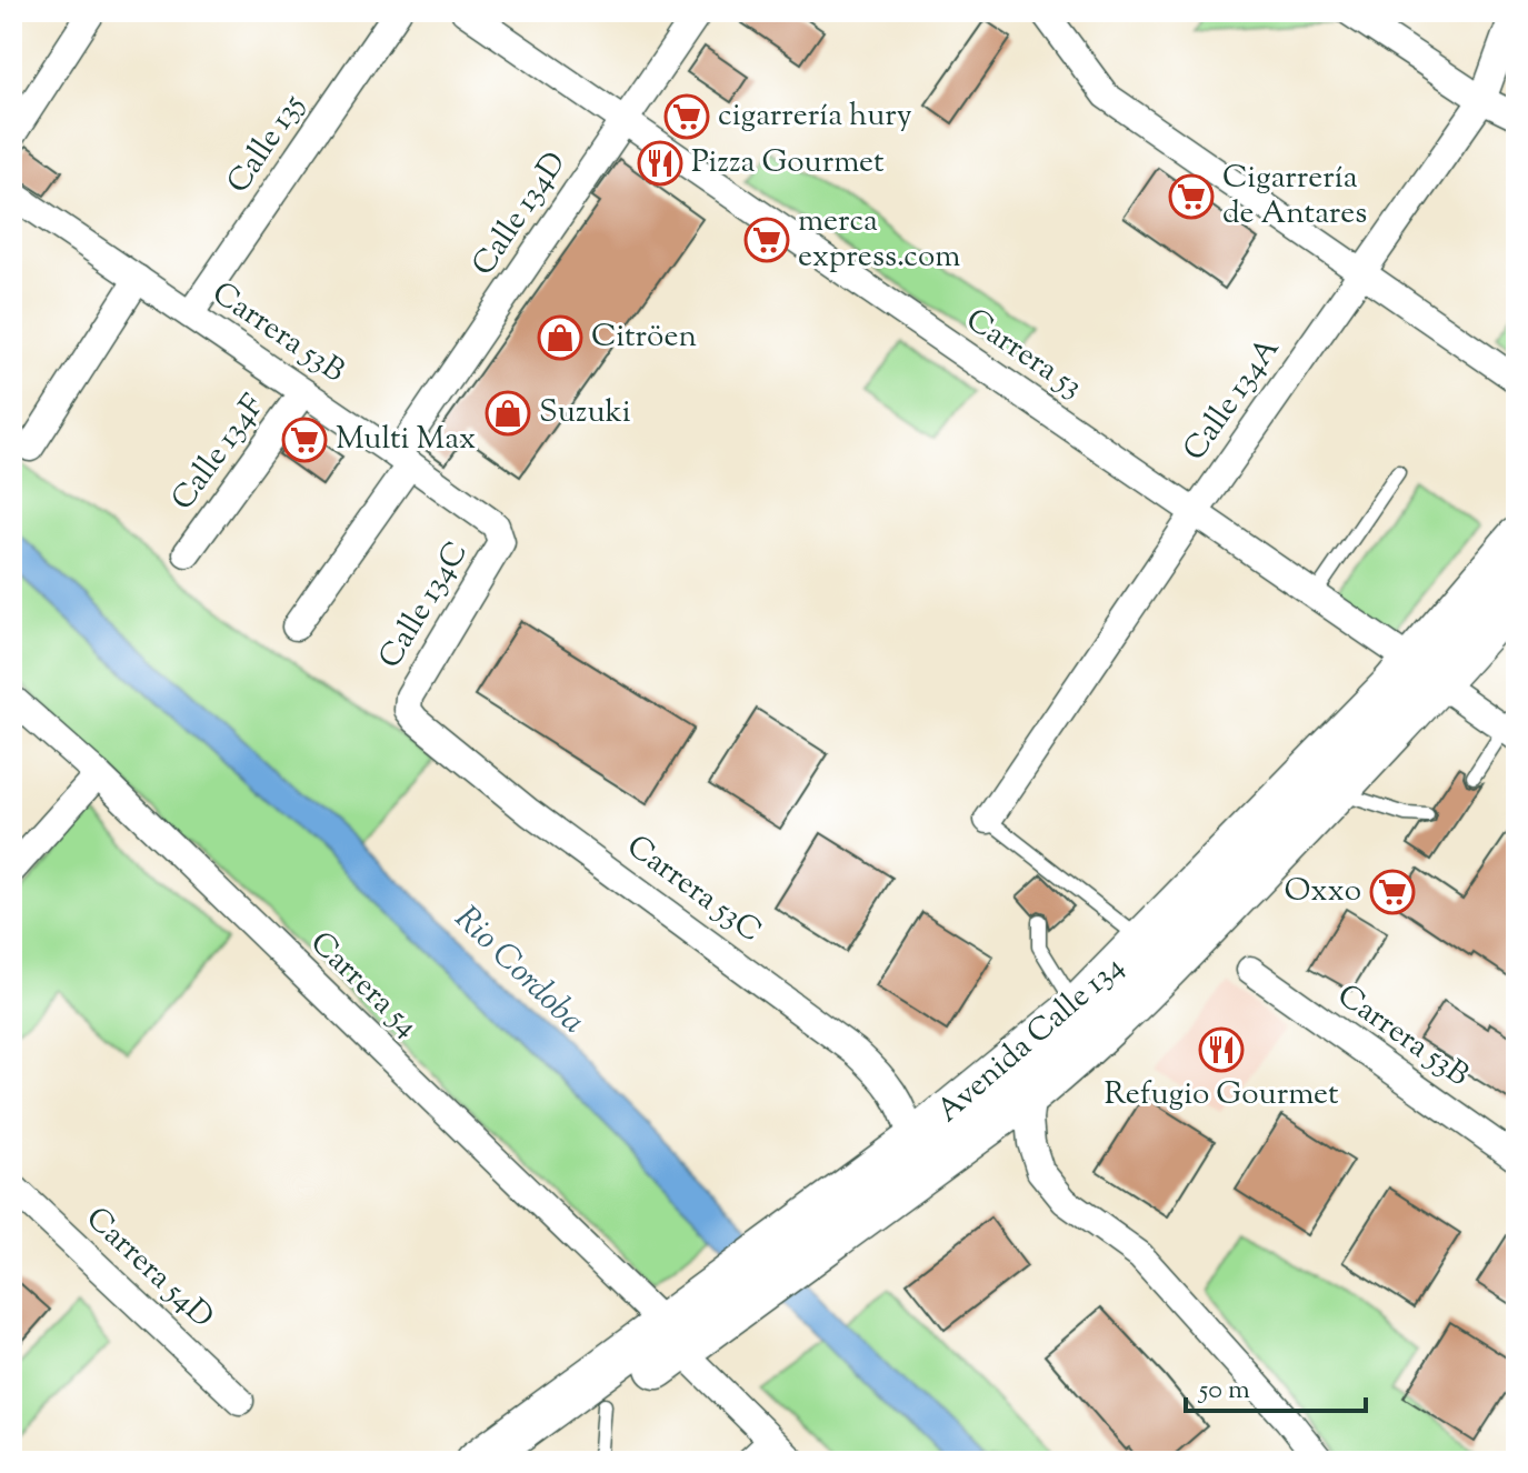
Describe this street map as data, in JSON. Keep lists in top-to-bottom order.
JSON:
{
  "streets": {
    "main road": ["Avenida Calle 134"],
    "street": [
      "Calle 135",
      "Calle 134D",
      "Carrera 53B",
      "Carrera 53",
      "Calle 134A",
      "Calle 134F",
      "Calle 134C",
      "Carrera 53C",
      "Carrera 54",
      "Carrera 54D"
    ]
  },
  "crossings": [
    ["Calle 135", "Carrera 53B"],
    ["Calle 134D", "Carrera 53B"],
    ["Calle 134D", "Carrera 53"],
    ["Carrera 53B", "Calle 134F"],
    ["Carrera 53B", "Calle 134C"],
    ["Carrera 53", "Calle 134A"],
    ["Carrera 53", "Avenida Calle 134"],
    ["Calle 134C", "Carrera 53C"],
    ["Carrera 53C", "Avenida Calle 134"],
    ["Carrera 54", "Avenida Calle 134"]
  ],
  "water": ["Rio Cordoba"],
  "places": {
    "supermarket": [
      "cigarrería hury",
      "Cigarrería de Antares",
      "merca express.com",
      "Multi Max",
      "Oxxo"
    ],
    "restaurant": ["Pizza Gourmet", "Refugio Gourmet"],
    "shop": ["Citröen", "Suzuki"]
  },
  "scale_bar": "50 m"
}
